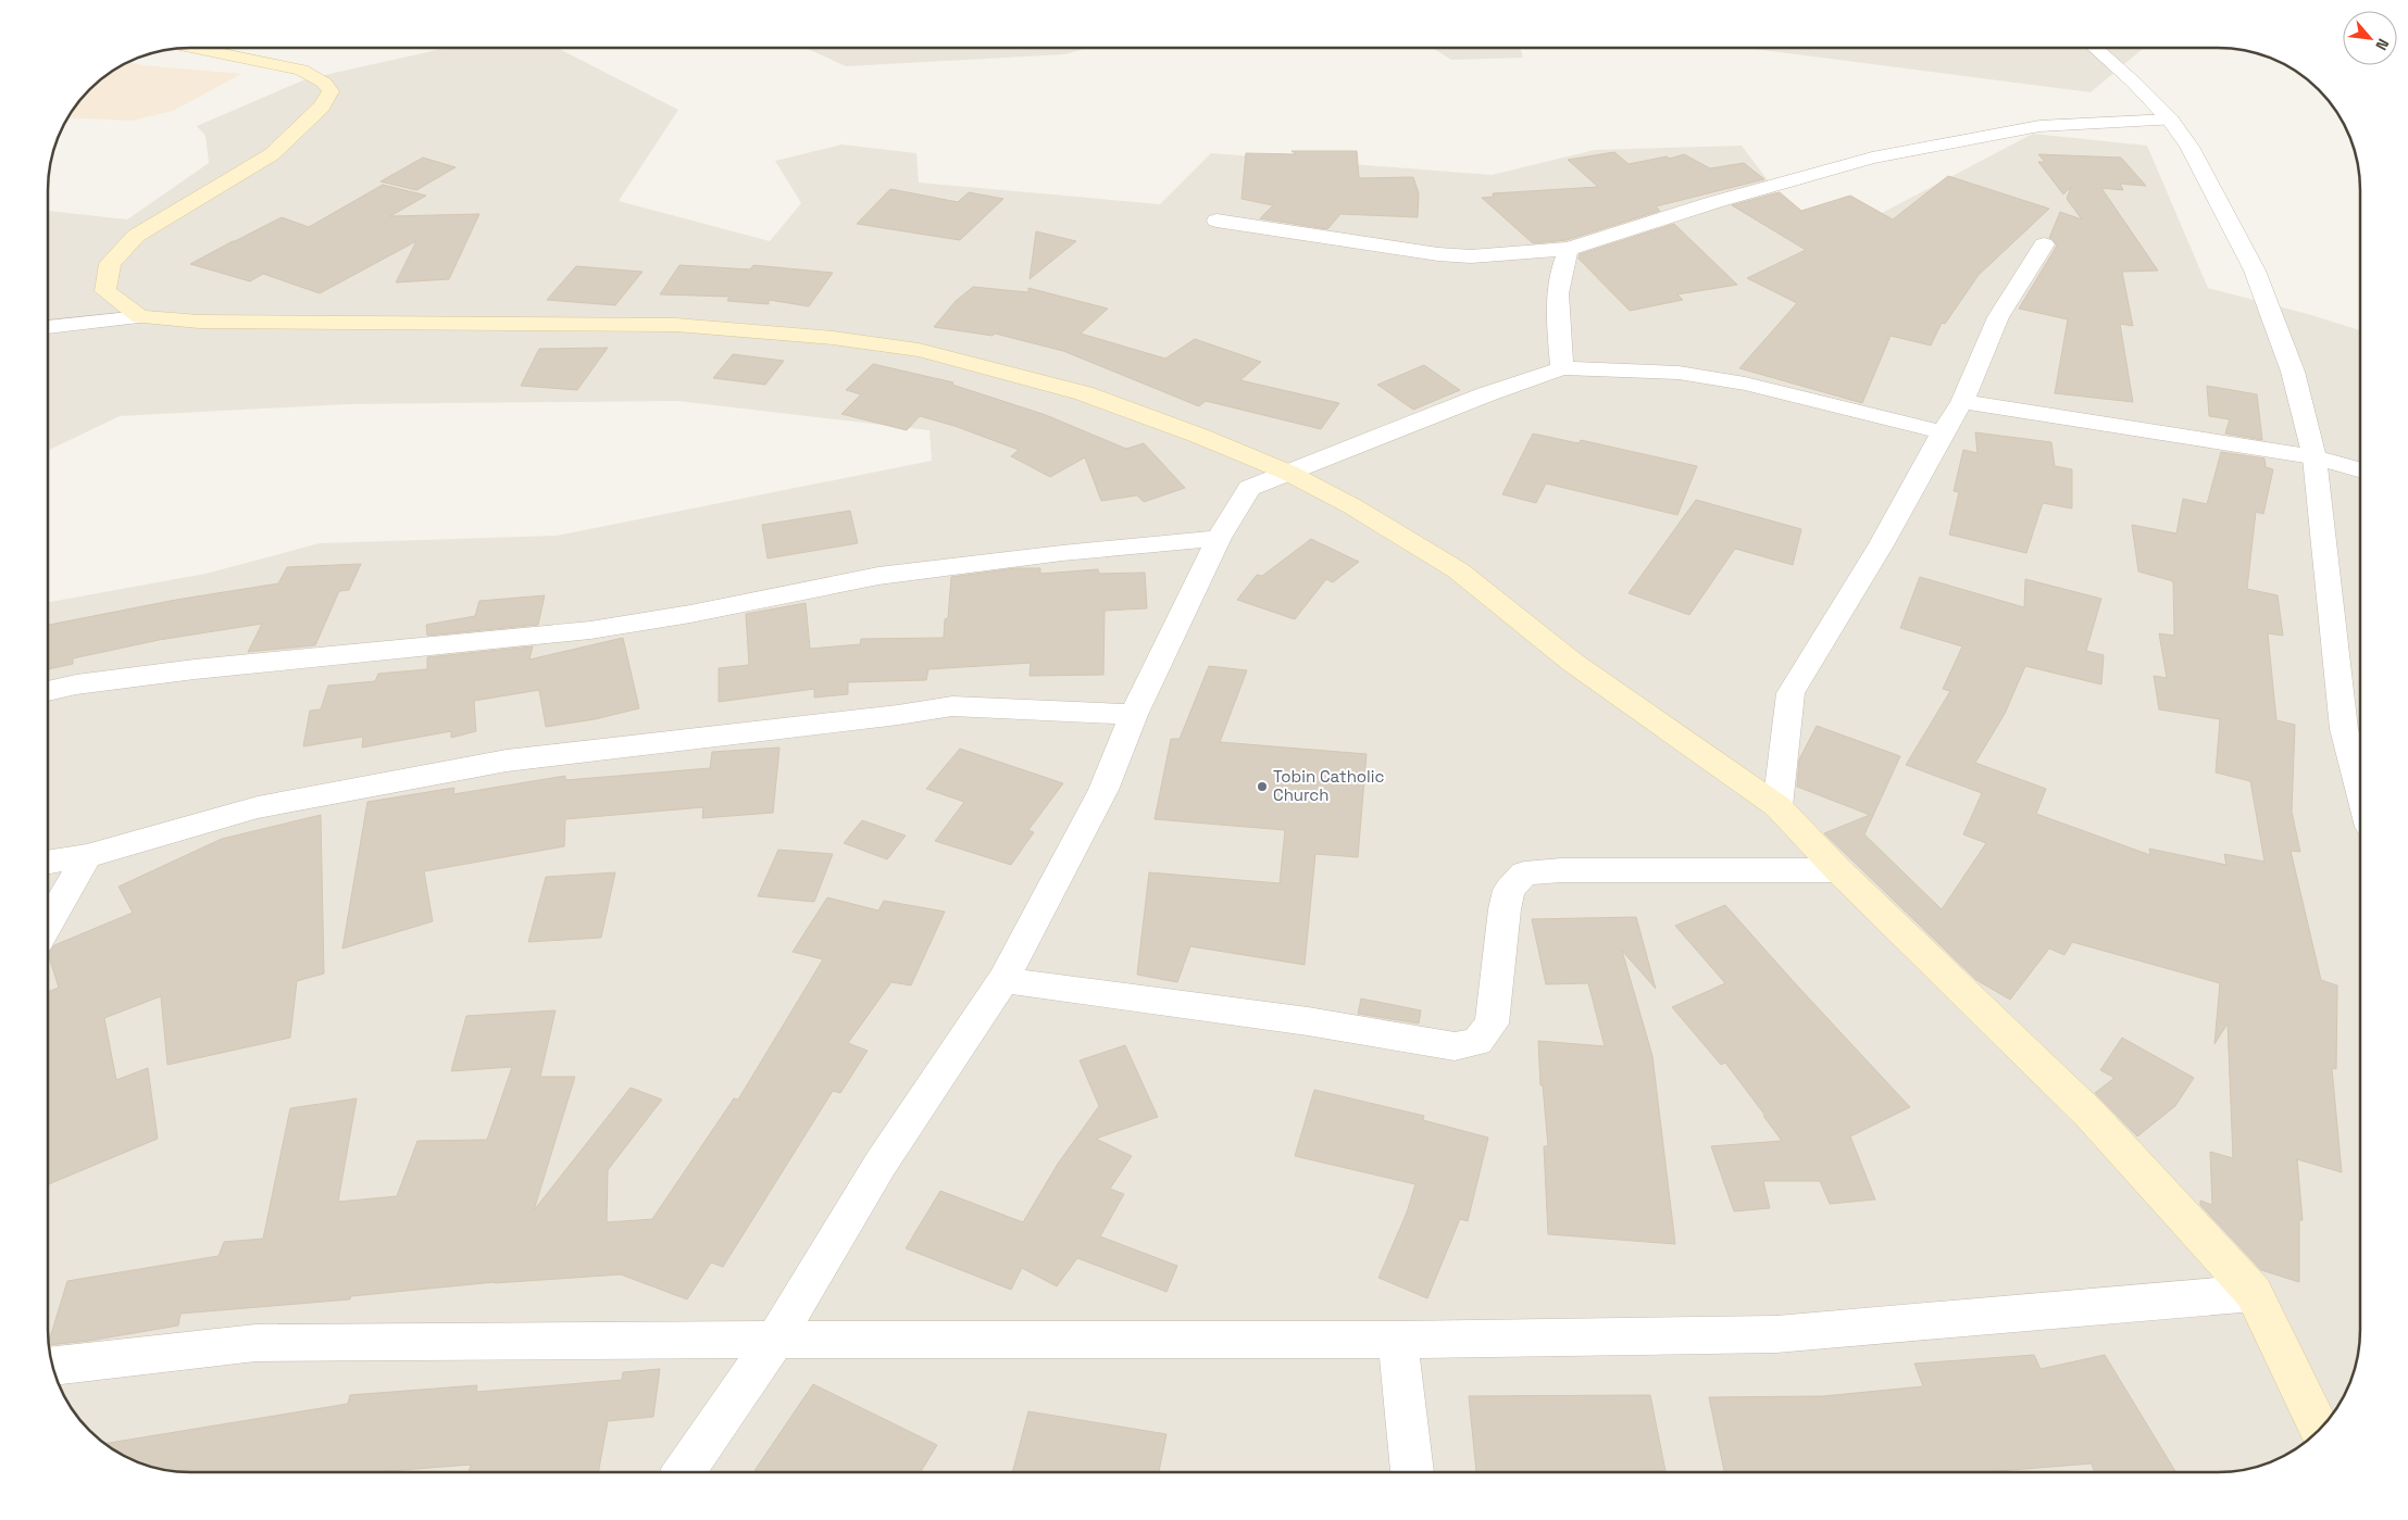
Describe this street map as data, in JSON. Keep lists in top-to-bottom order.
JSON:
{
  "places": ["Tobin Catholic Church"],
  "north": "bottom right"
}
